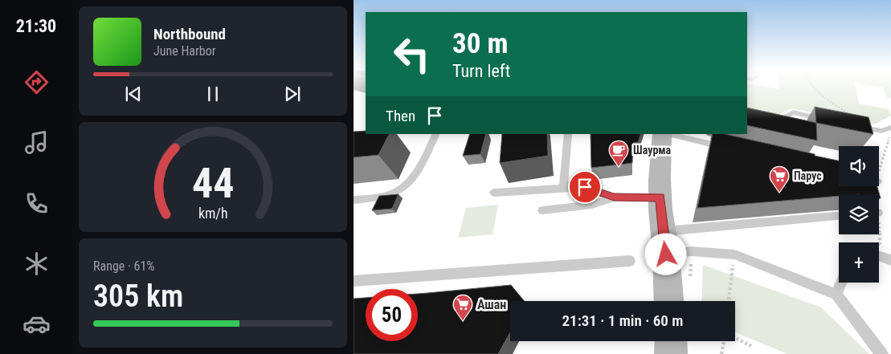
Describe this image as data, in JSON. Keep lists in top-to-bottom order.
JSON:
{
  "places": {
    "cafe": ["Шаурма"],
    "supermarket": ["Парус", "Ашан"]
  },
  "page": {
    "tabs": "21:30",
    "turn": ["30 m", "Turn left"],
    "song": ["Northbound", "June Harbor"],
    "then": "Then",
    "map_buttons": "+",
    "tile": ["Range · 61%", "305 km"],
    "limit": "50",
    "trip": "21:31 · 1 min · 60 m",
    "gauge": ["44", "km/h"]
  }
}
